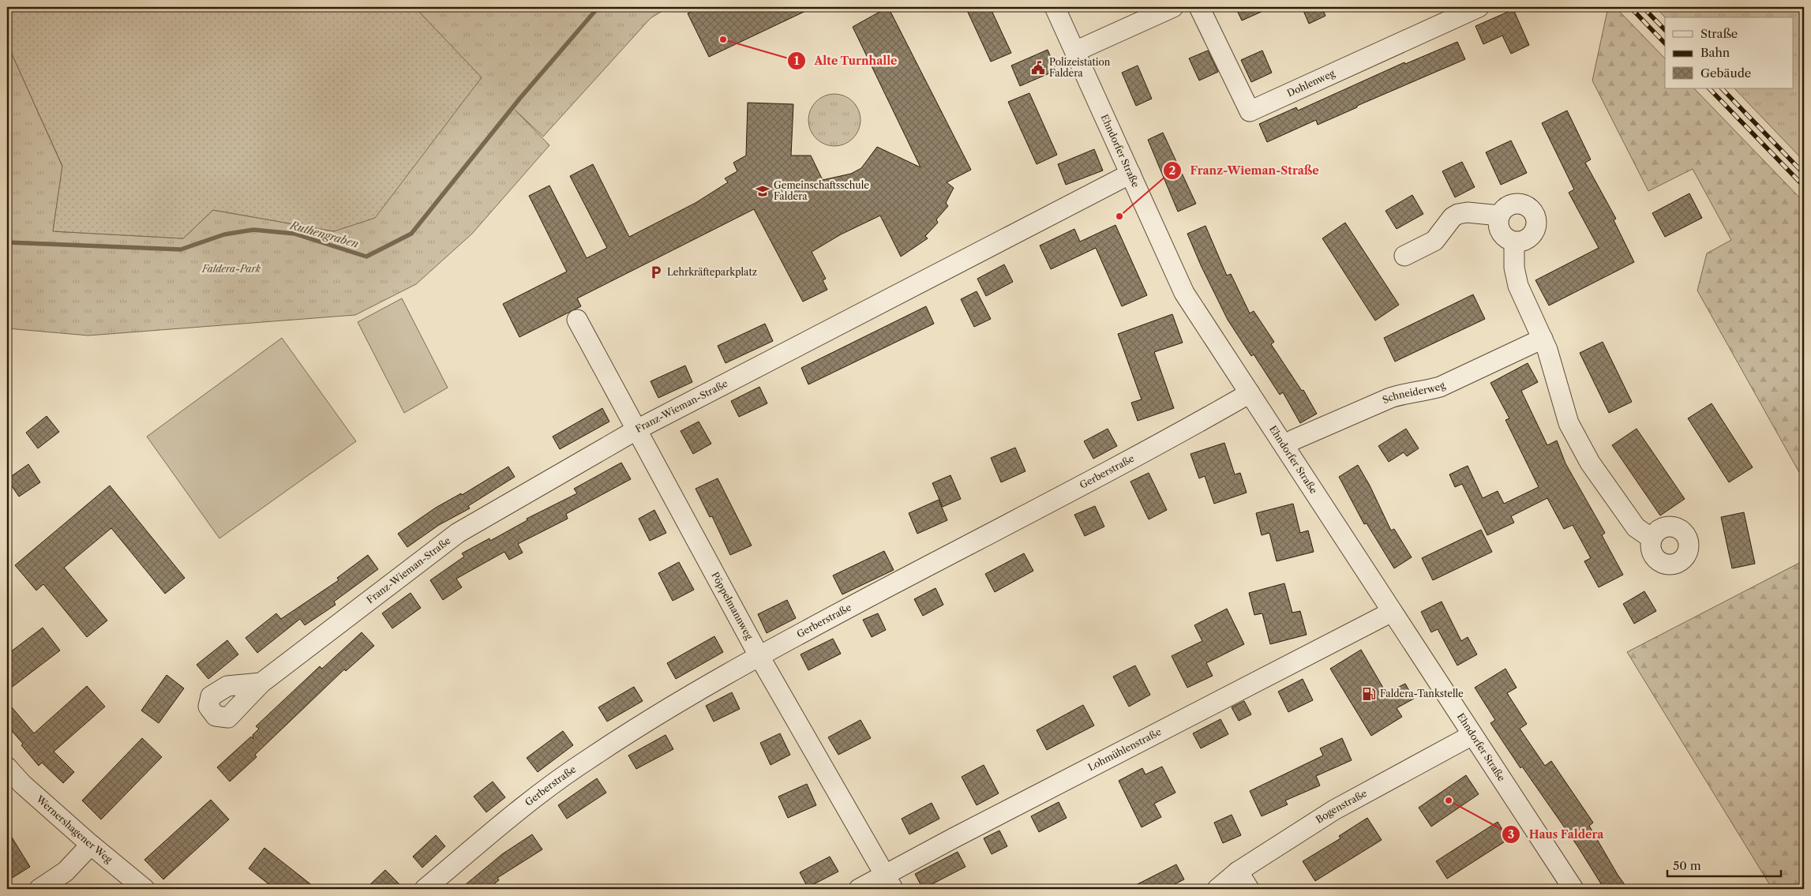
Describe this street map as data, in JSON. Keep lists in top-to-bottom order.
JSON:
{
  "streets": {
    "street": [
      "Dohlenweg",
      "Ehndorfer Straße",
      "Schneiderweg",
      "Franz-Wieman-Straße",
      "Gerberstraße",
      "Pöppelmannweg",
      "Lohmühlenstraße",
      "Bogenstraße",
      "Wernershagener Weg"
    ]
  },
  "crossings": [
    ["Ehndorfer Straße", "Schneiderweg"],
    ["Ehndorfer Straße", "Franz-Wieman-Straße"],
    ["Ehndorfer Straße", "Gerberstraße"],
    ["Ehndorfer Straße", "Lohmühlenstraße"],
    ["Ehndorfer Straße", "Bogenstraße"],
    ["Franz-Wieman-Straße", "Pöppelmannweg"],
    ["Gerberstraße", "Pöppelmannweg"],
    ["Pöppelmannweg", "Lohmühlenstraße"]
  ],
  "water": ["Ruthengraben"],
  "parks": ["Faldera-Park"],
  "places": {
    "other": ["Alte Turnhalle", "Franz-Wieman-Straße", "Haus Faldera"],
    "public building": ["Polizeistation Faldera"],
    "school or university": ["Gemeinschaftsschule Faldera"],
    "parking": ["Lehrkräfteparkplatz"],
    "fuel station": ["Faldera-Tankstelle"]
  },
  "legend": ["Straße", "Bahn", "Gebäude"],
  "scale_bar": "50 m"
}
